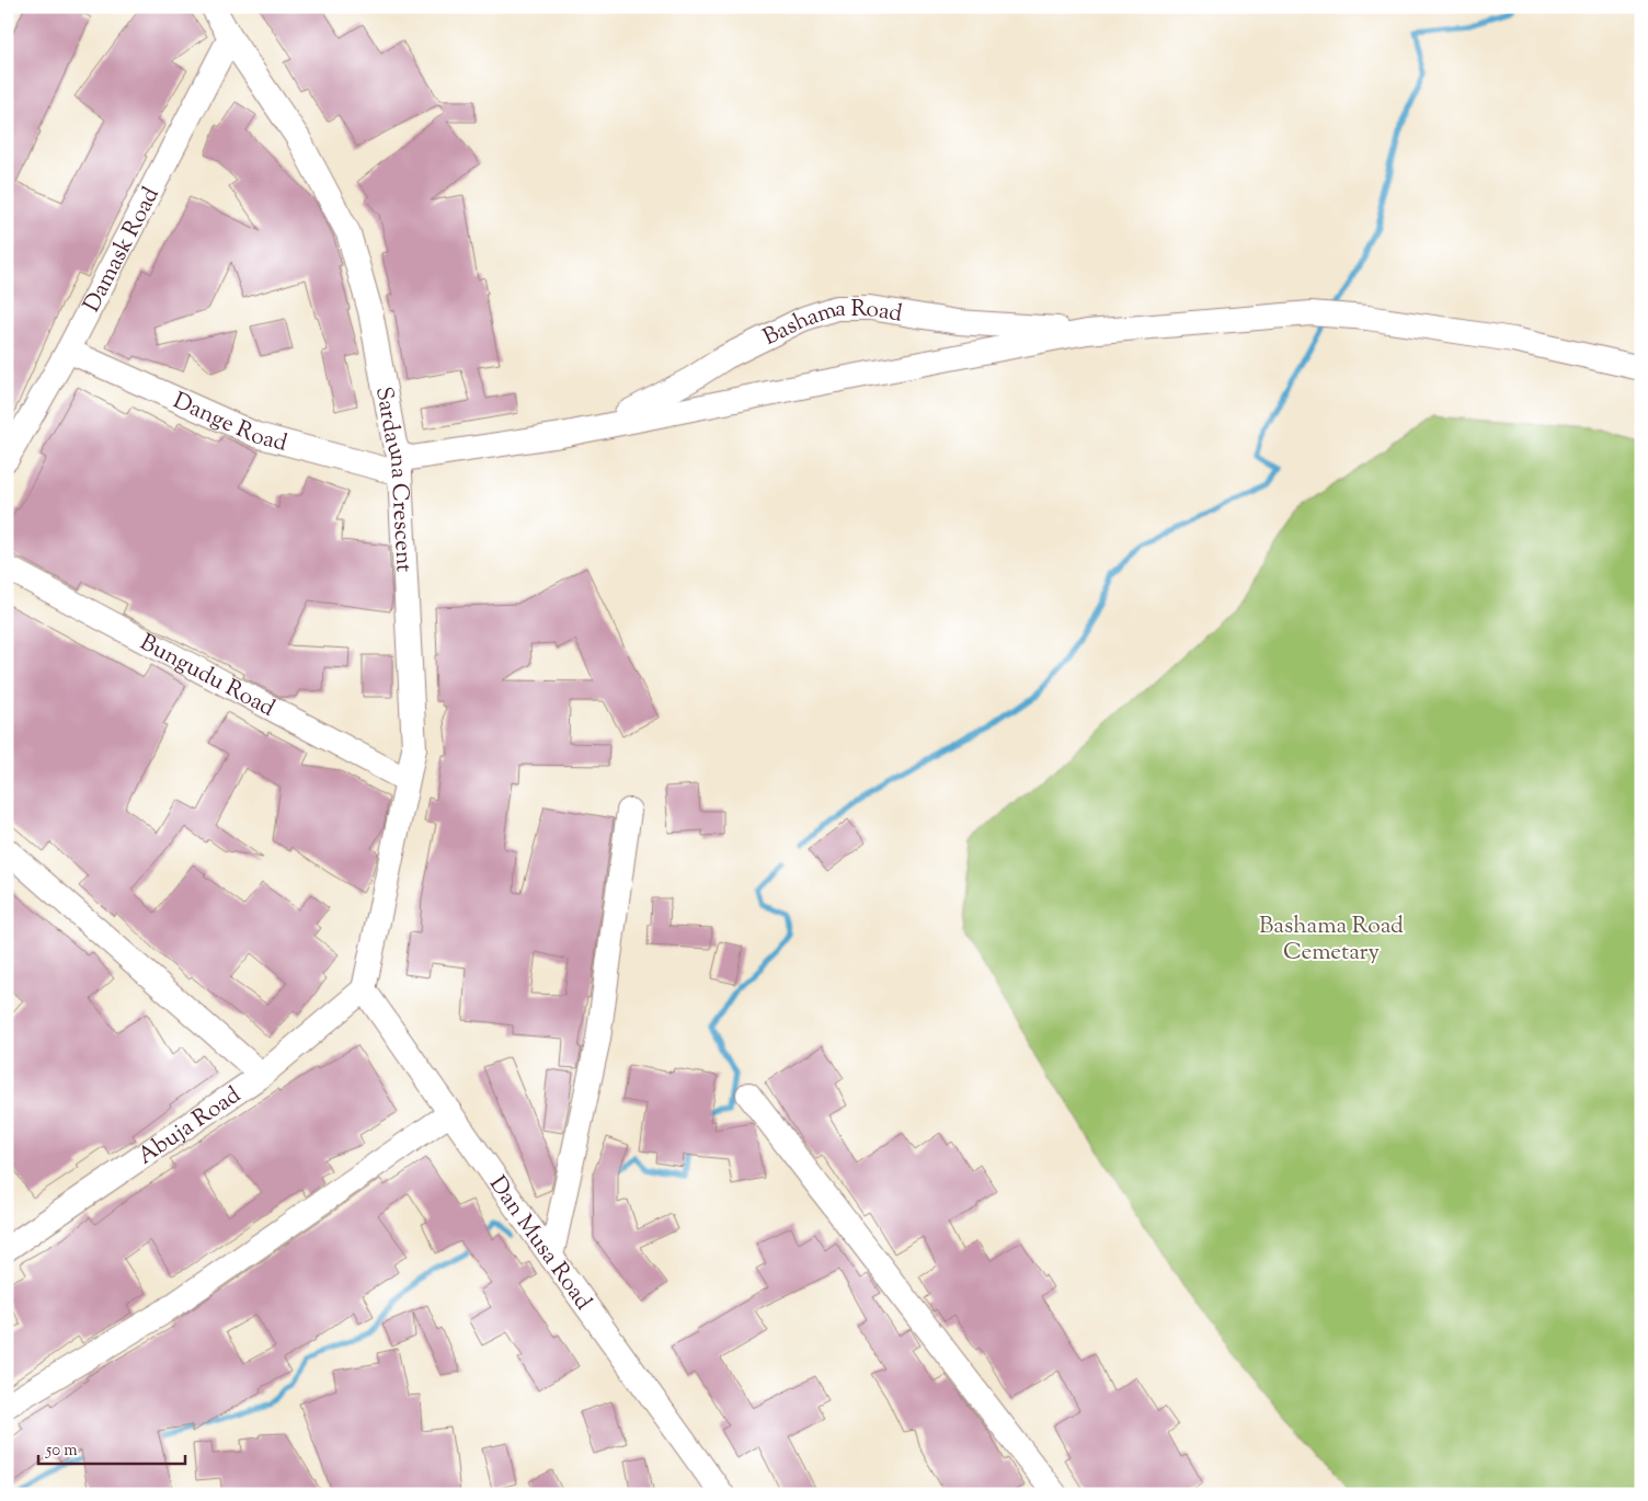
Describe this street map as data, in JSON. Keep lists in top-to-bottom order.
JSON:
{
  "streets": {
    "street": [
      "Damask Road",
      "Bashama Road",
      "Dange Road",
      "Sardauna Crescent",
      "Bungudu Road",
      "Abuja Road",
      "Dan Musa Road"
    ]
  },
  "crossings": [
    ["Damask Road", "Dange Road"],
    ["Damask Road", "Sardauna Crescent"],
    ["Bashama Road", "Dange Road"],
    ["Bashama Road", "Sardauna Crescent"],
    ["Dange Road", "Sardauna Crescent"],
    ["Sardauna Crescent", "Bungudu Road"],
    ["Sardauna Crescent", "Abuja Road"],
    ["Sardauna Crescent", "Dan Musa Road"],
    ["Abuja Road", "Dan Musa Road"]
  ],
  "parks": ["Bashama Road Cemetary"],
  "scale_bar": "50 m"
}
